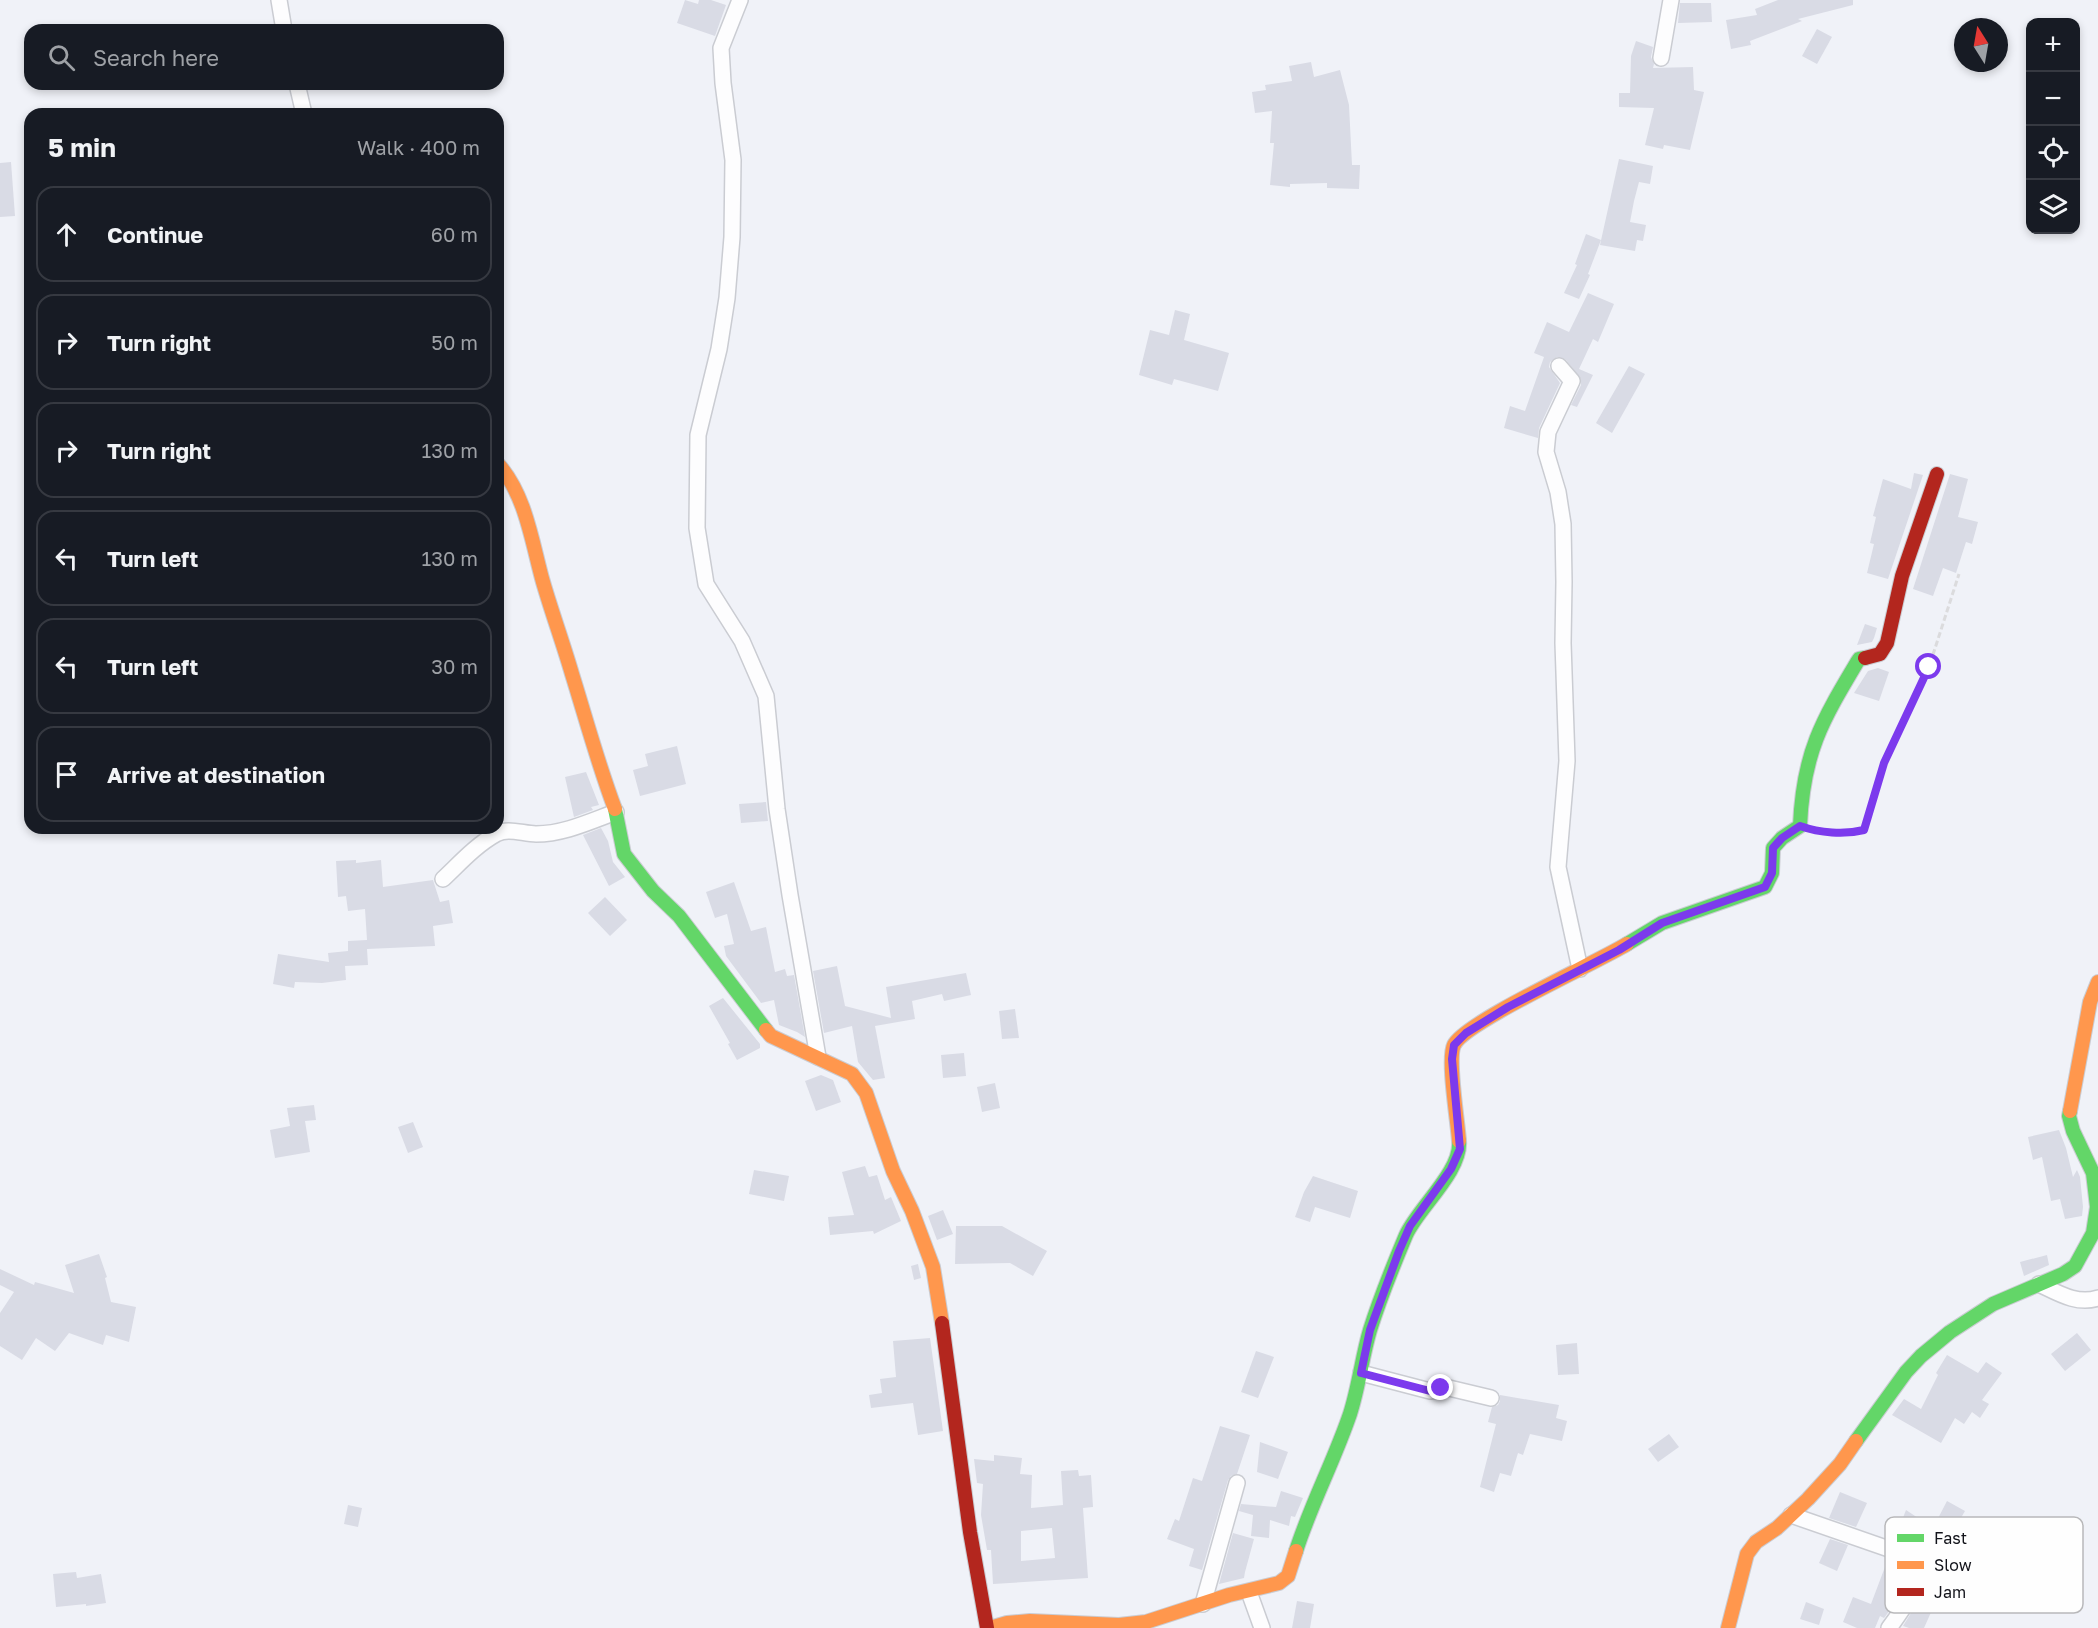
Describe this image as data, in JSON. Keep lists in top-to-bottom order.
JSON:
{
  "legend": ["Fast", "Slow", "Jam"],
  "north": "top",
  "page": {
    "map_buttons": ["+", "−"],
    "search": "Search here",
    "heading": ["5 min", "Walk · 400 m"],
    "list": [
      ["Continue", "60 m"],
      ["Turn right", "50 m"],
      ["Turn right", "130 m"],
      ["Turn left", "130 m"],
      ["Turn left", "30 m"],
      "Arrive at destination"
    ]
  }
}
